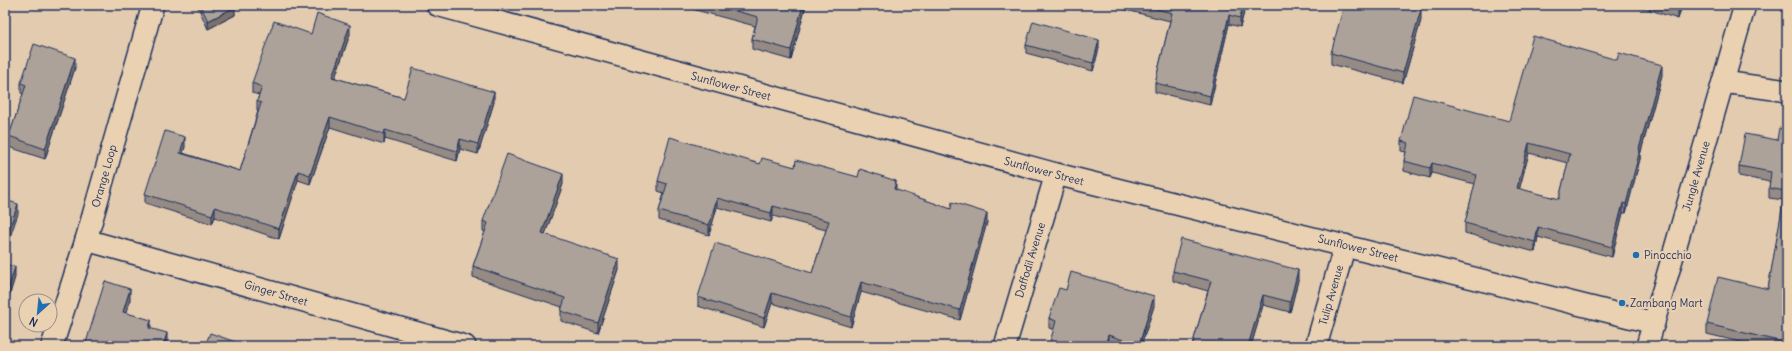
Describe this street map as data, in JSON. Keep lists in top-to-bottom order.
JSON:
{
  "streets": {
    "street": [
      "Sunflower Street",
      "Orange Loop",
      "Jungle Avenue",
      "Daffodil Avenue",
      "Ginger Street",
      "Tulip Avenue"
    ]
  },
  "crossings": [
    ["Sunflower Street", "Jungle Avenue"],
    ["Sunflower Street", "Daffodil Avenue"],
    ["Sunflower Street", "Tulip Avenue"],
    ["Orange Loop", "Ginger Street"]
  ],
  "places": ["Pinocchio", "Zambang Mart"],
  "north": "bottom left"
}
